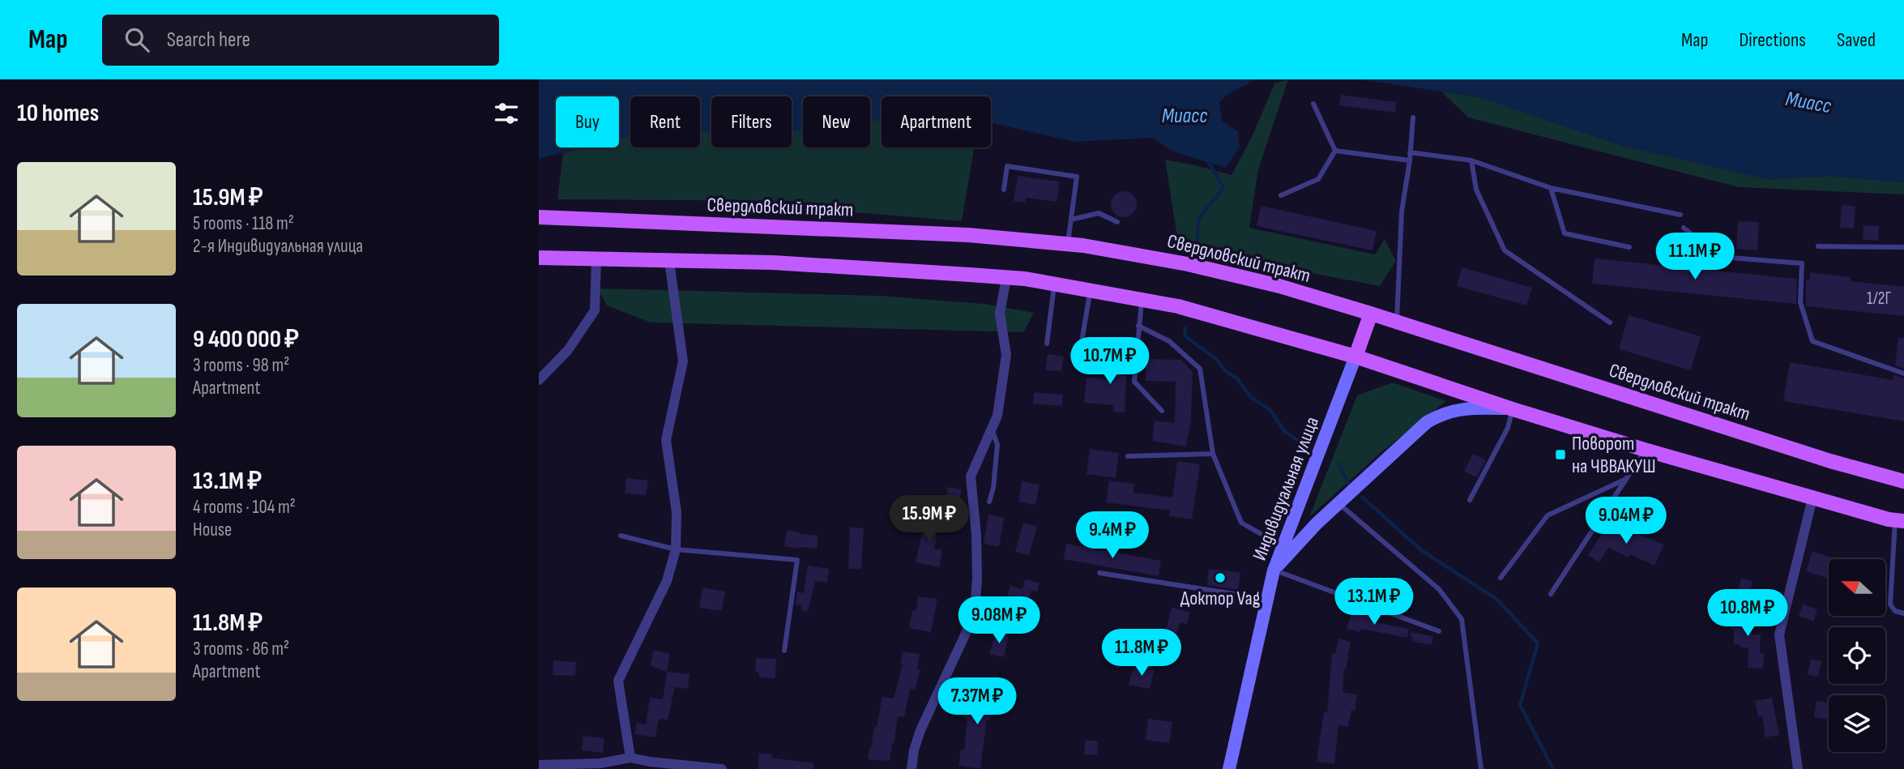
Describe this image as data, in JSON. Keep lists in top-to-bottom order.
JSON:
{
  "streets": {
    "main road": ["Свердловский тракт", "Индивидуальная улица"]
  },
  "water": ["Миасс"],
  "places": {
    "transit": ["Поворот на ЧВВАКУШ"],
    "other": ["Доктор Vag"]
  },
  "house_numbers": ["1/2Г"],
  "north": "left",
  "page": {
    "header": "Map",
    "search": "Search here",
    "nav": ["Map", "Directions", "Saved"],
    "heading": "10 homes",
    "chip": [
      "Buy",
      "Rent",
      "Filters",
      "New",
      "Apartment"
    ],
    "list": [
      {
        "name": "15.9M ₽",
        "note": "5 rooms · 118 m² · 2-я Индивидуальная улица"
      },
      {
        "name": "9 400 000 ₽",
        "note": "3 rooms · 98 m² · Apartment"
      },
      {
        "name": "13.1M ₽",
        "note": "4 rooms · 104 m² · House"
      },
      {
        "name": "11.8M ₽",
        "note": "3 rooms · 86 m² · Apartment"
      }
    ],
    "price": [
      "11.1M ₽",
      "10.7M ₽",
      "15.9M ₽",
      "9.04M ₽",
      "9.4M ₽",
      "13.1M ₽",
      "10.8M ₽",
      "9.08M ₽",
      "11.8M ₽",
      "7.37M ₽"
    ]
  }
}
